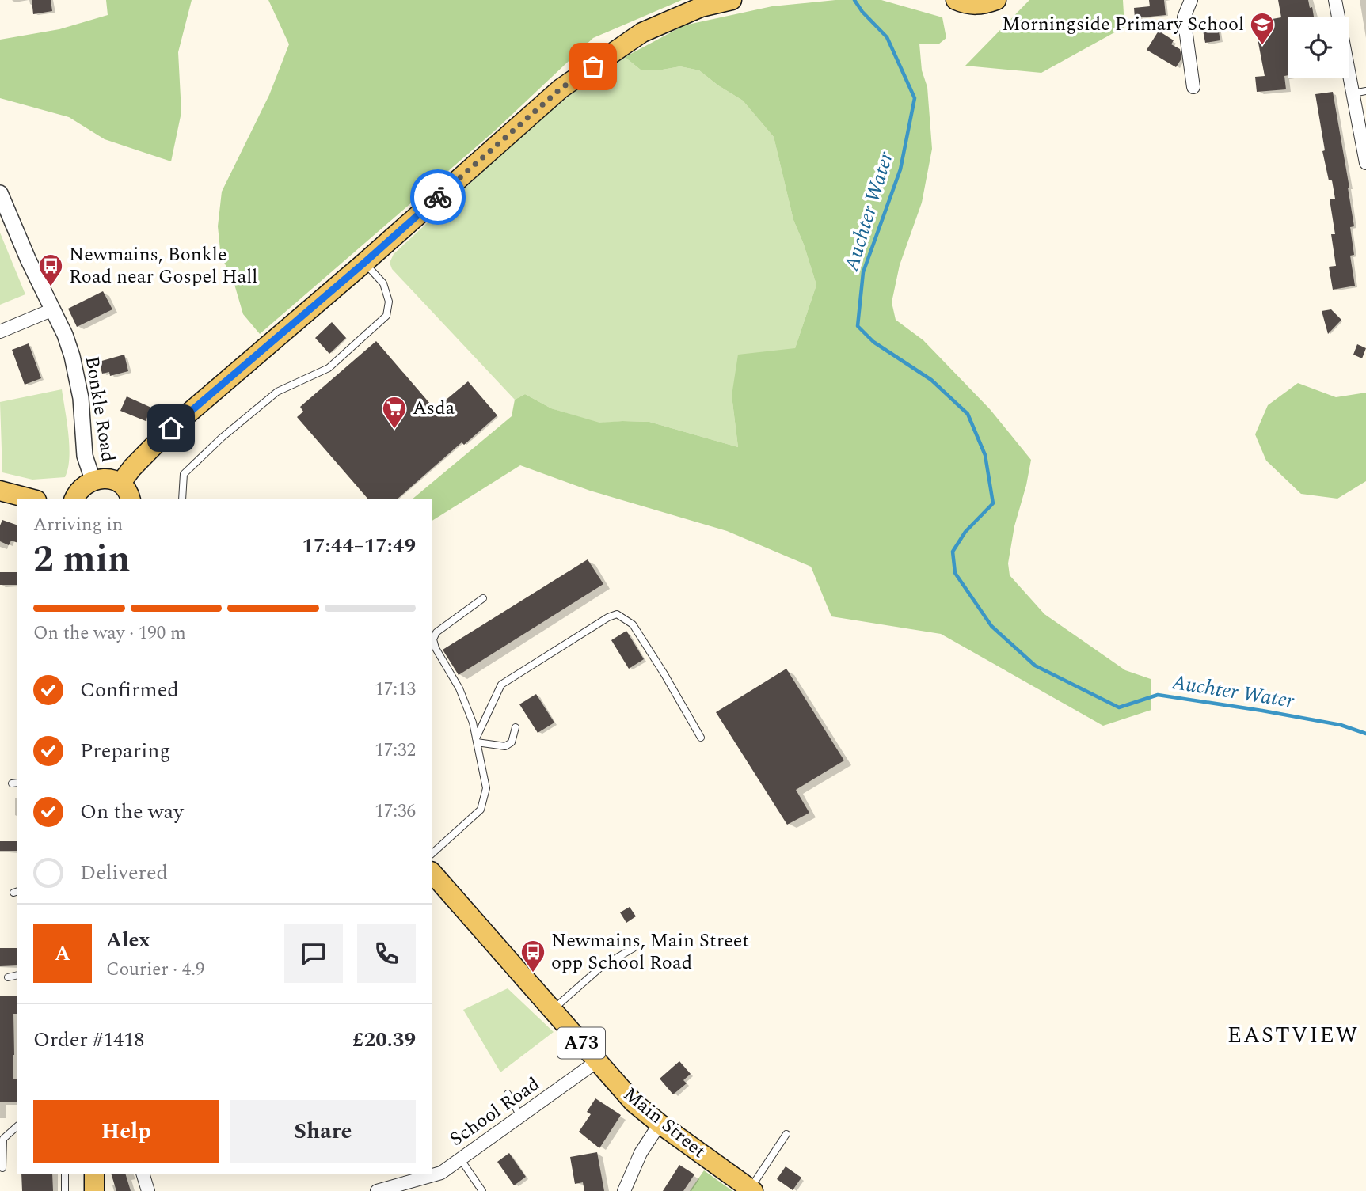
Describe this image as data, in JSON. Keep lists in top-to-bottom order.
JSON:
{
  "streets": {
    "main road": ["A73", "Main Street"],
    "street": ["Bonkle Road", "School Road"]
  },
  "crossings": [
    ["School Road", "Main Street"]
  ],
  "districts": ["EASTVIEW"],
  "water": ["Auchter Water"],
  "places": {
    "school or university": ["Morningside Primary School"],
    "bus stop": ["Newmains, Bonkle Road near Gospel Hall", "Newmains, Main Street opp School Road"],
    "supermarket": ["Asda"]
  },
  "page": {
    "heading": ["2 min", "Arriving in", "17:44–17:49"],
    "panel": [
      "Alex",
      "Courier · 4.9",
      "Order #1418",
      "£20.39"
    ],
    "bar": "On the way · 190 m",
    "list": [
      ["Confirmed", "17:13"],
      ["Preparing", "17:32"],
      ["On the way", "17:36"],
      "Delivered"
    ],
    "round": "A",
    "buttons": ["Help", "Share"]
  }
}
